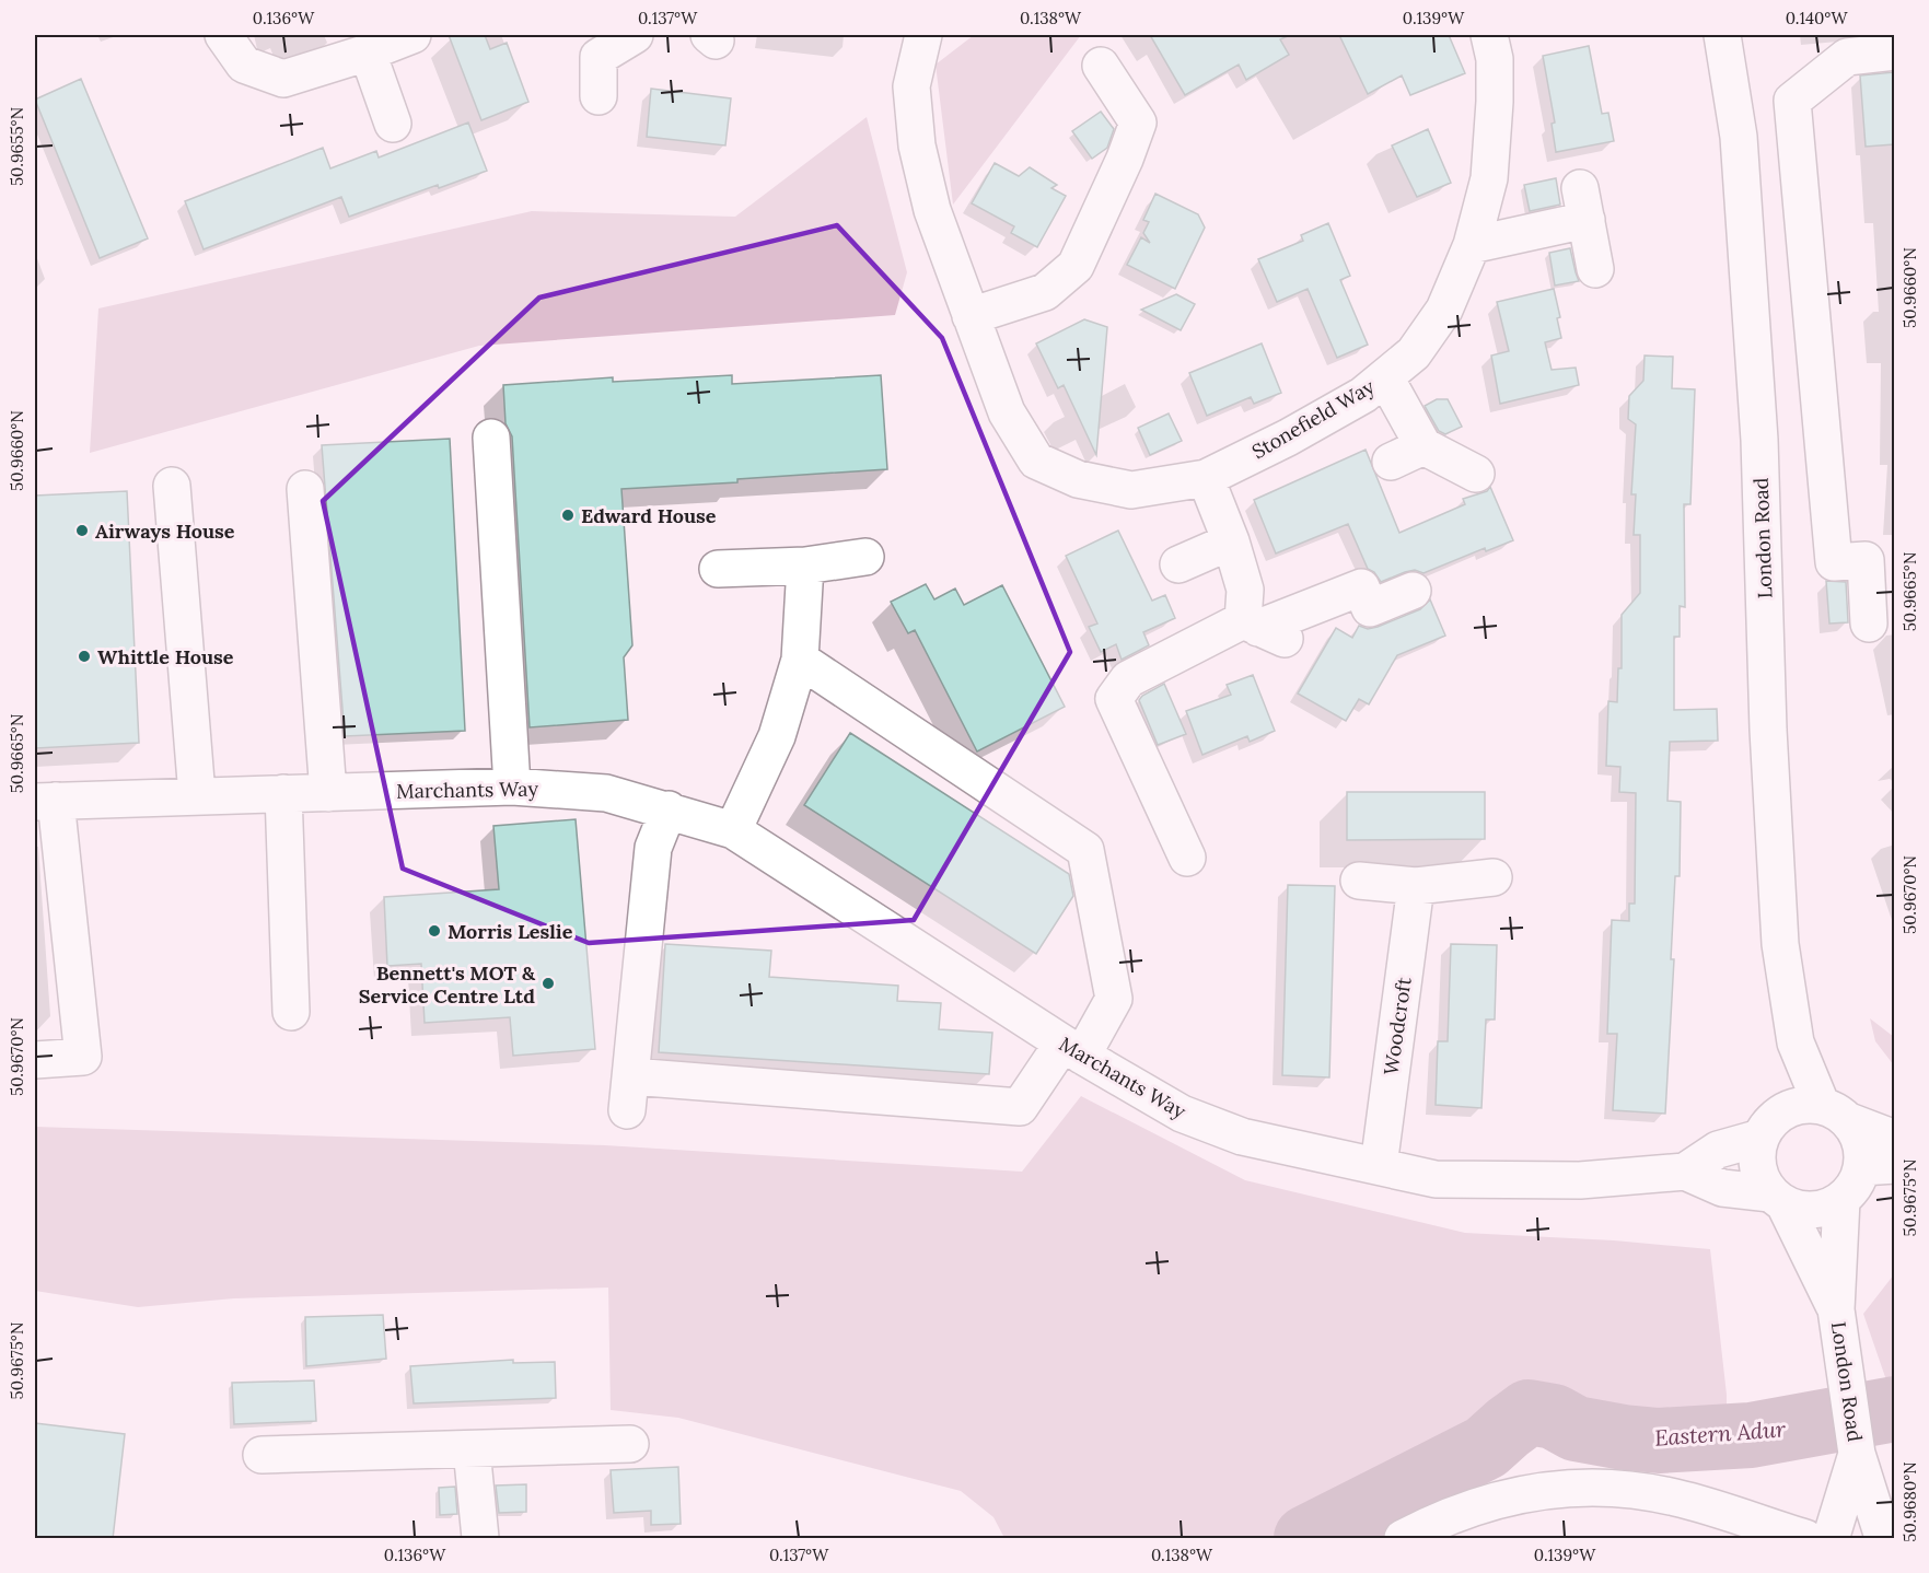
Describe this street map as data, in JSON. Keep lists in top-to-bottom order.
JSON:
{
  "streets": {
    "street": [
      "Stonefield Way",
      "London Road",
      "Marchants Way",
      "Woodcroft"
    ]
  },
  "crossings": [
    ["London Road", "Marchants Way"],
    ["Marchants Way", "Woodcroft"]
  ],
  "water": ["Eastern Adur"],
  "places": [
    "Edward House",
    "Airways House",
    "Whittle House",
    "Morris Leslie",
    "Bennett's MOT & Service Centre Ltd"
  ],
  "coordinates": [
    "0.136°W",
    "0.137°W",
    "0.138°W",
    "0.139°W",
    "0.140°W",
    "50.9655°N",
    "50.9660°N",
    "50.9665°N",
    "50.9670°N",
    "50.9675°N",
    "50.9680°N"
  ]
}
